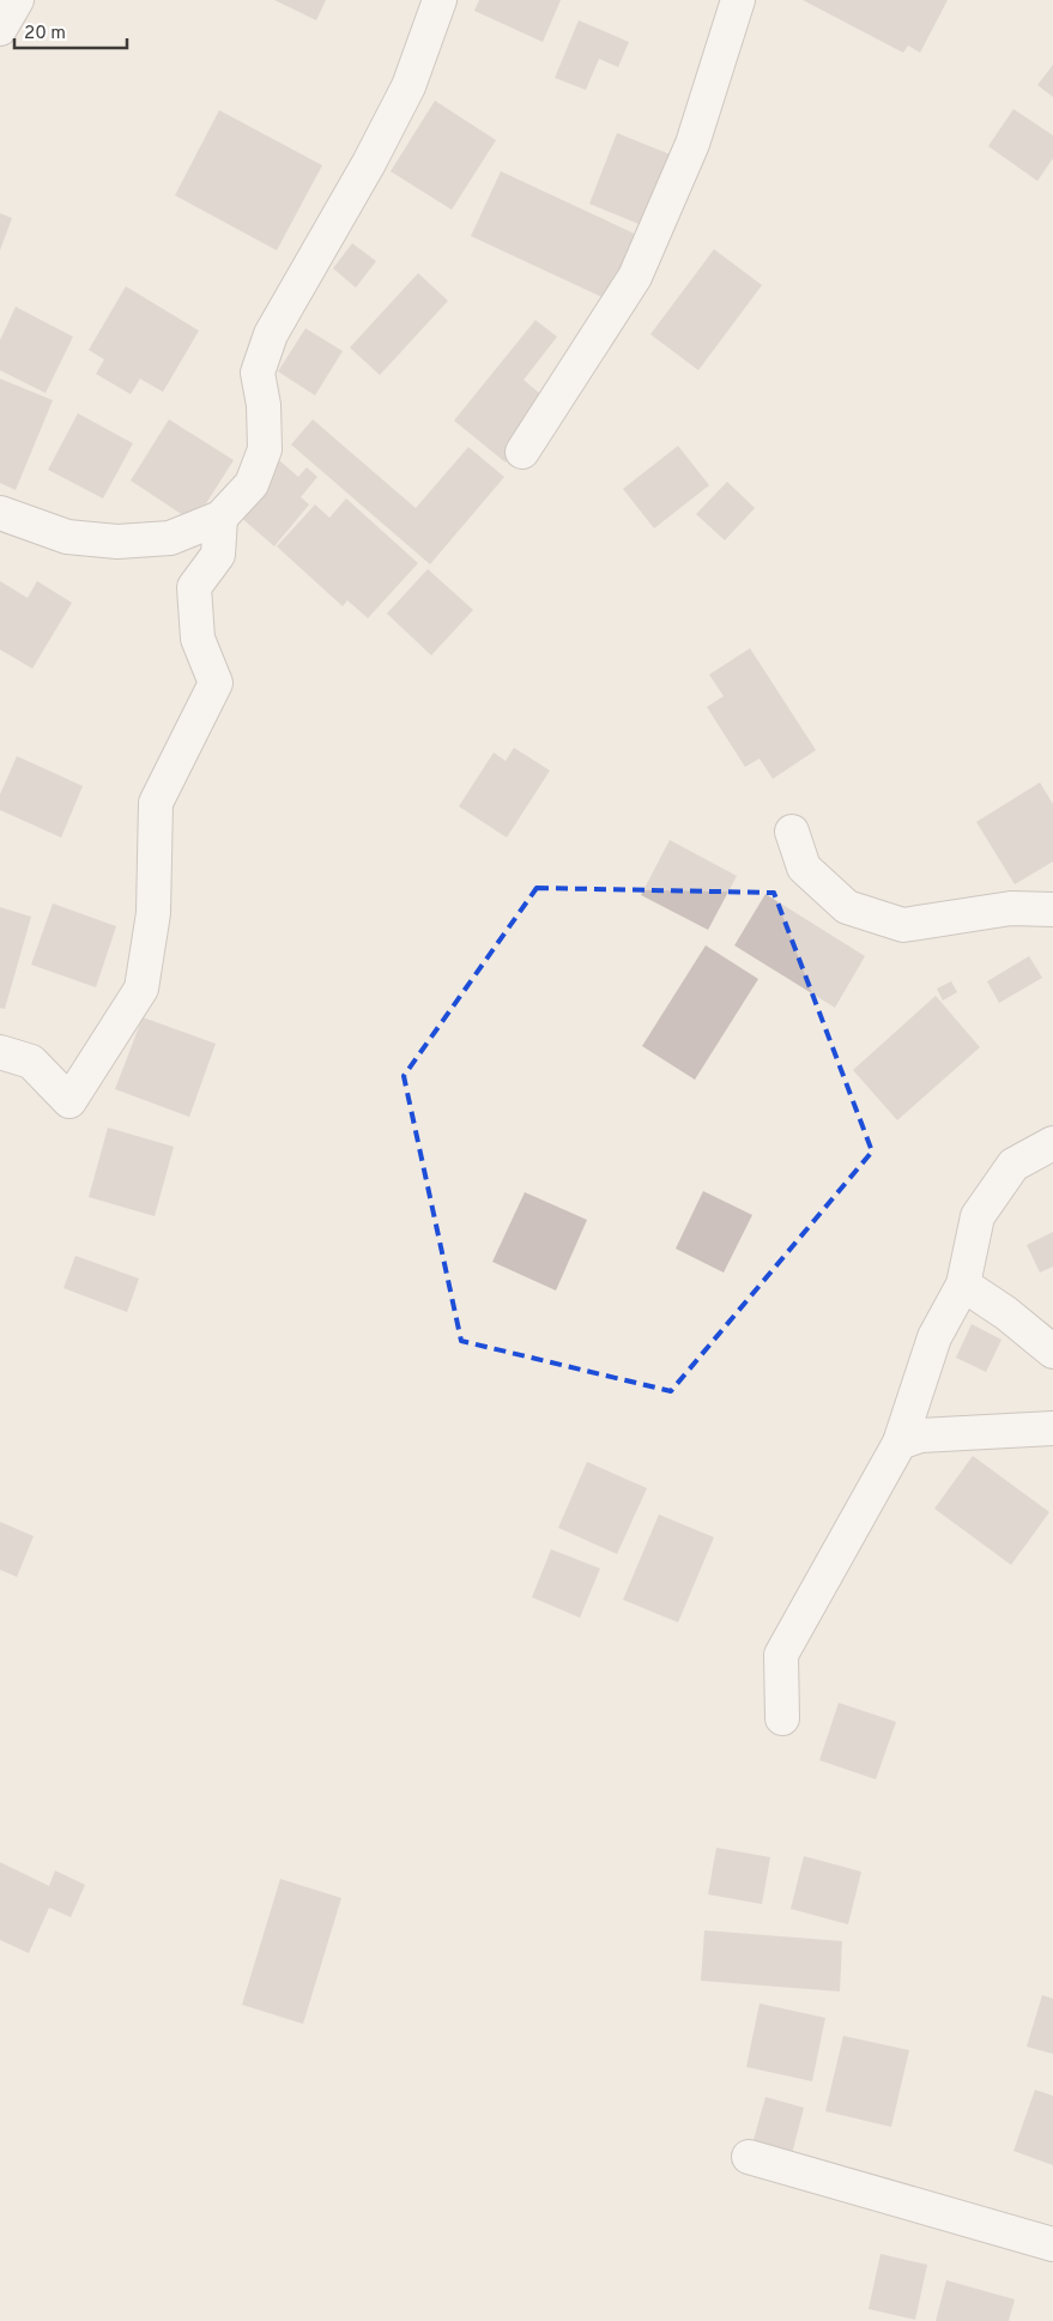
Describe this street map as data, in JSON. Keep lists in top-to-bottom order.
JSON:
{
  "scale_bar": "20 m"
}
